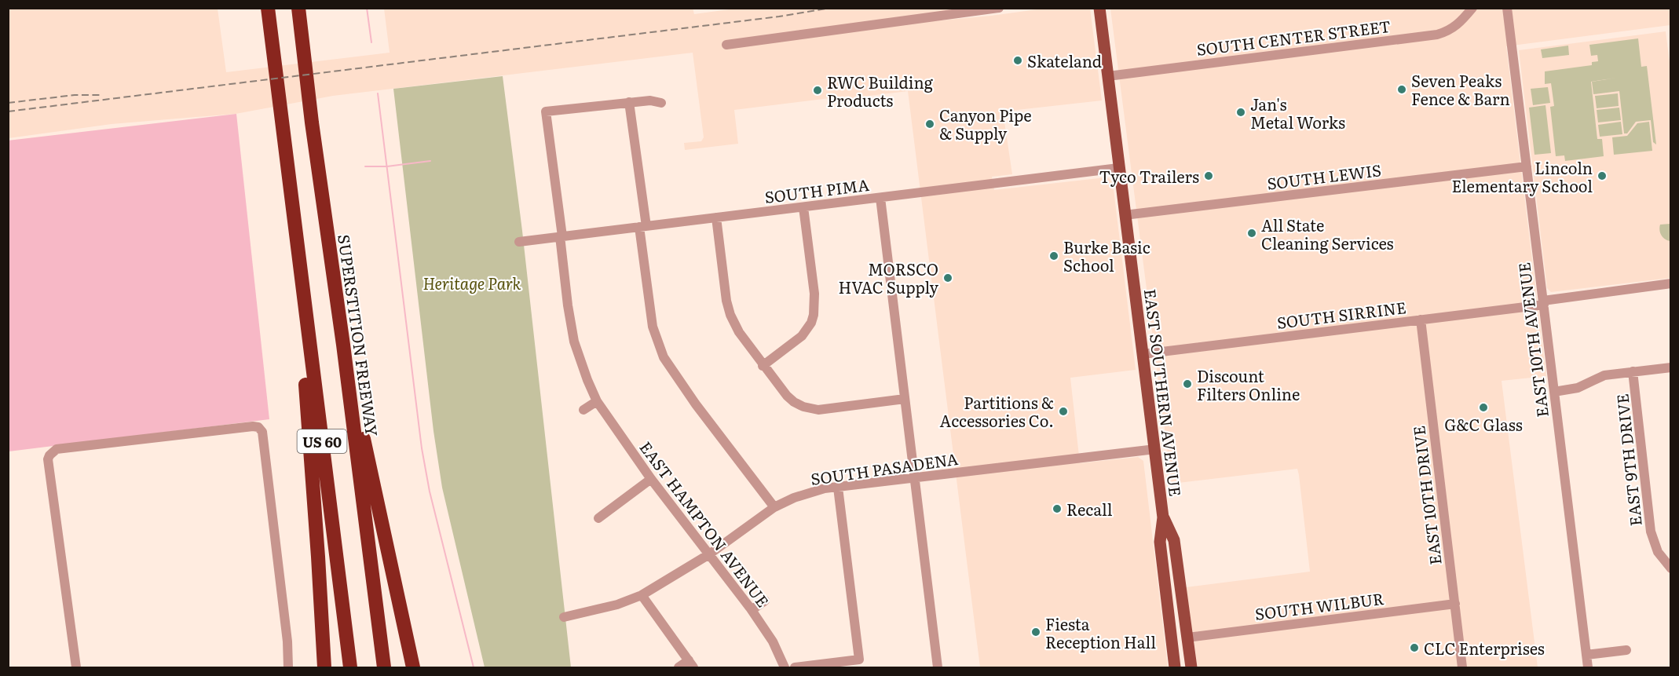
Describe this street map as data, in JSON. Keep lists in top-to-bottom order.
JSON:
{
  "streets": {
    "highway": ["SUPERSTITION FREEWAY", "US 60"],
    "main road": ["EAST SOUTHERN AVENUE"],
    "street": [
      "SOUTH CENTER STREET",
      "SOUTH LEWIS",
      "SOUTH PIMA",
      "SOUTH SIRRINE",
      "EAST 10TH AVENUE",
      "EAST 9TH DRIVE",
      "SOUTH PASADENA",
      "EAST 10TH DRIVE",
      "EAST HAMPTON AVENUE",
      "SOUTH WILBUR"
    ]
  },
  "crossings": [
    ["SOUTH CENTER STREET", "EAST SOUTHERN AVENUE"],
    ["SOUTH LEWIS", "EAST 10TH AVENUE"],
    ["SOUTH LEWIS", "EAST SOUTHERN AVENUE"],
    ["SOUTH PIMA", "EAST SOUTHERN AVENUE"],
    ["SOUTH PIMA", "EAST HAMPTON AVENUE"],
    ["SOUTH SIRRINE", "EAST 10TH AVENUE"],
    ["SOUTH SIRRINE", "EAST SOUTHERN AVENUE"],
    ["SOUTH SIRRINE", "EAST 10TH DRIVE"],
    ["EAST SOUTHERN AVENUE", "SOUTH PASADENA"],
    ["EAST SOUTHERN AVENUE", "SOUTH WILBUR"],
    ["SOUTH PASADENA", "EAST HAMPTON AVENUE"],
    ["EAST 10TH DRIVE", "SOUTH WILBUR"]
  ],
  "parks": ["Heritage Park"],
  "places": [
    "Skateland",
    "Seven Peaks Fence & Barn",
    "RWC Building Products",
    "Jan's Metal Works",
    "Canyon Pipe & Supply",
    "Tyco Trailers",
    "Lincoln Elementary School",
    "All State Cleaning Services",
    "Burke Basic School",
    "MORSCO HVAC Supply",
    "Discount Filters Online",
    "G&C Glass",
    "Partitions & Accessories Co.",
    "Recall",
    "Fiesta Reception Hall",
    "CLC Enterprises"
  ]
}
